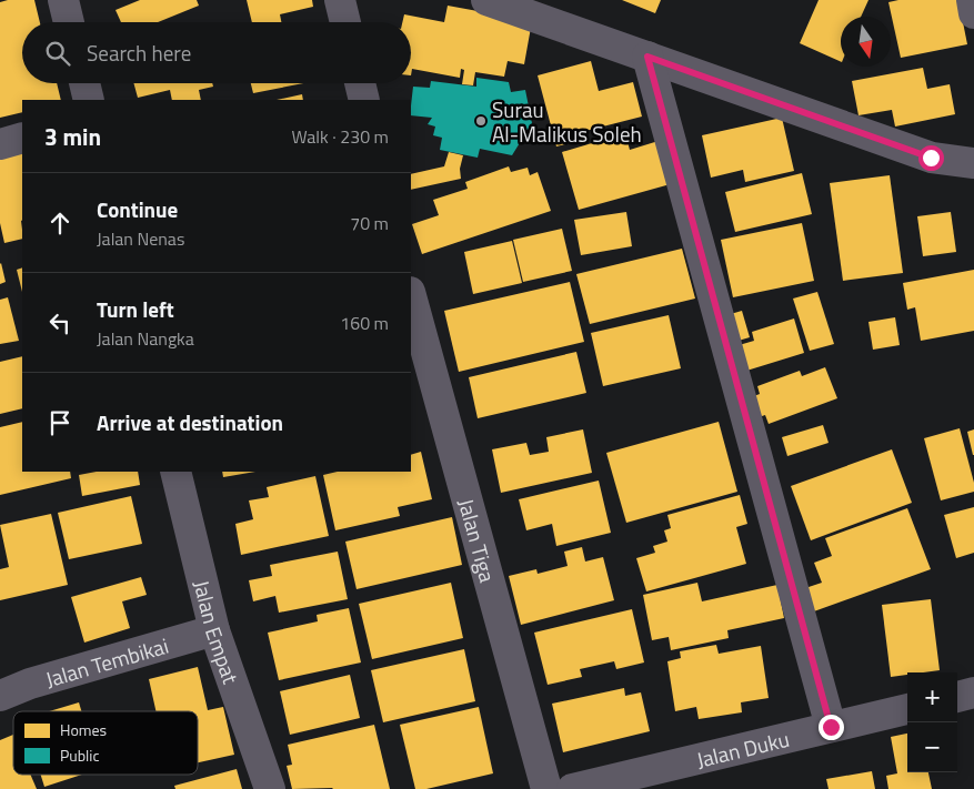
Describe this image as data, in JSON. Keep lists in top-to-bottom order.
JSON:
{
  "streets": {
    "street": [
      "Jalan Tiga",
      "Jalan Empat",
      "Jalan Tembikai",
      "Jalan Duku"
    ]
  },
  "crossings": [
    ["Jalan Empat", "Jalan Tembikai"]
  ],
  "places": ["Surau Al-Malikus Soleh"],
  "legend": ["Homes", "Public"],
  "north": "bottom",
  "page": {
    "search": "Search here",
    "heading": ["3 min", "Walk · 230 m"],
    "list": [
      ["Continue", "Jalan Nenas", "70 m"],
      ["Turn left", "Jalan Nangka", "160 m"],
      "Arrive at destination"
    ],
    "map_buttons": ["+", "−"]
  }
}
